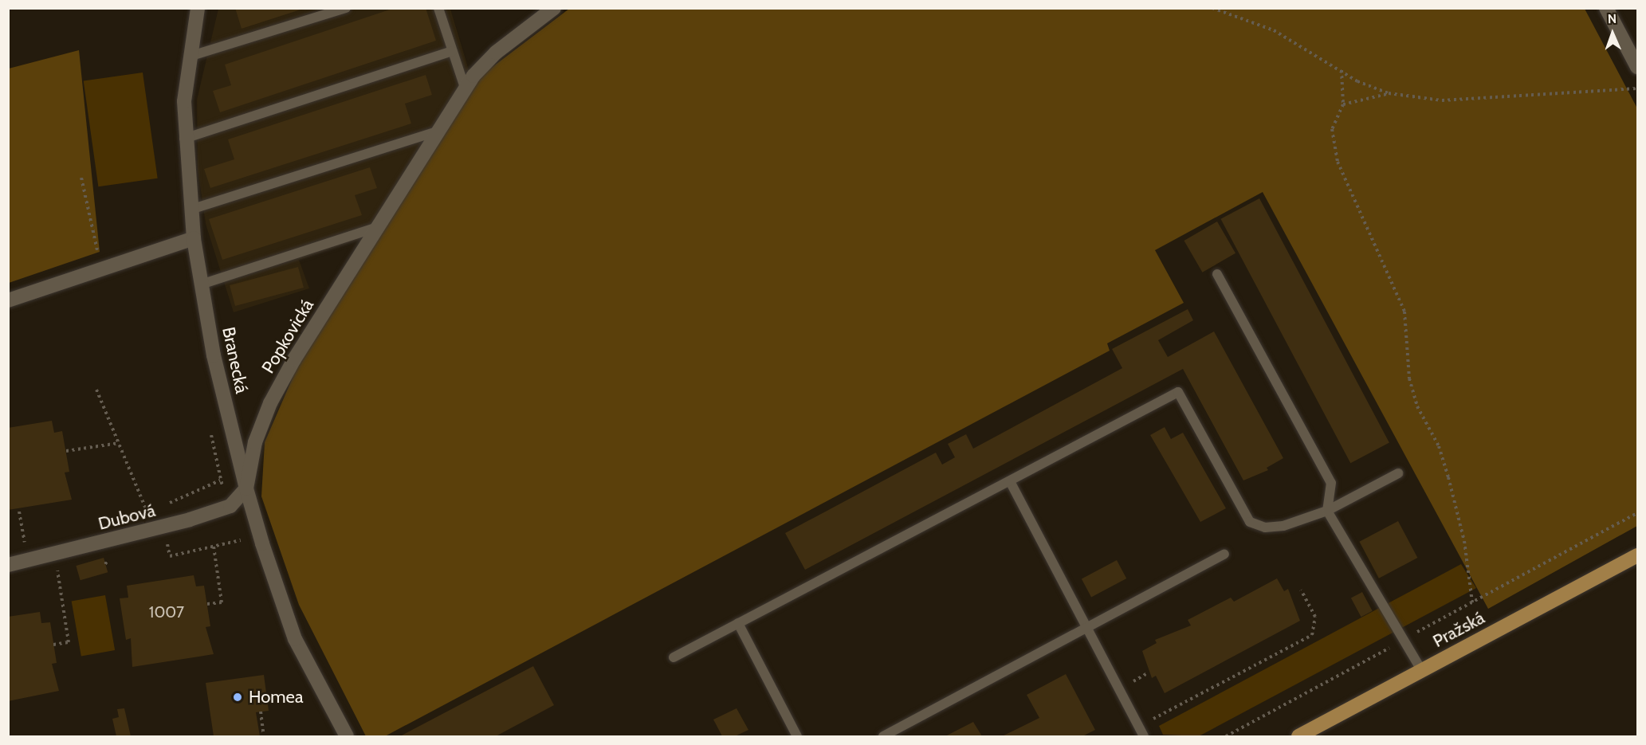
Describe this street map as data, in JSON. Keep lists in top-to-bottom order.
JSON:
{
  "streets": {
    "main road": ["Pražská"],
    "street": ["Popkovická", "Branecká", "Dubová"]
  },
  "crossings": [
    ["Popkovická", "Branecká"],
    ["Popkovická", "Dubová"],
    ["Branecká", "Dubová"]
  ],
  "places": ["Homea"],
  "house_numbers": ["1007"],
  "north": "top"
}
